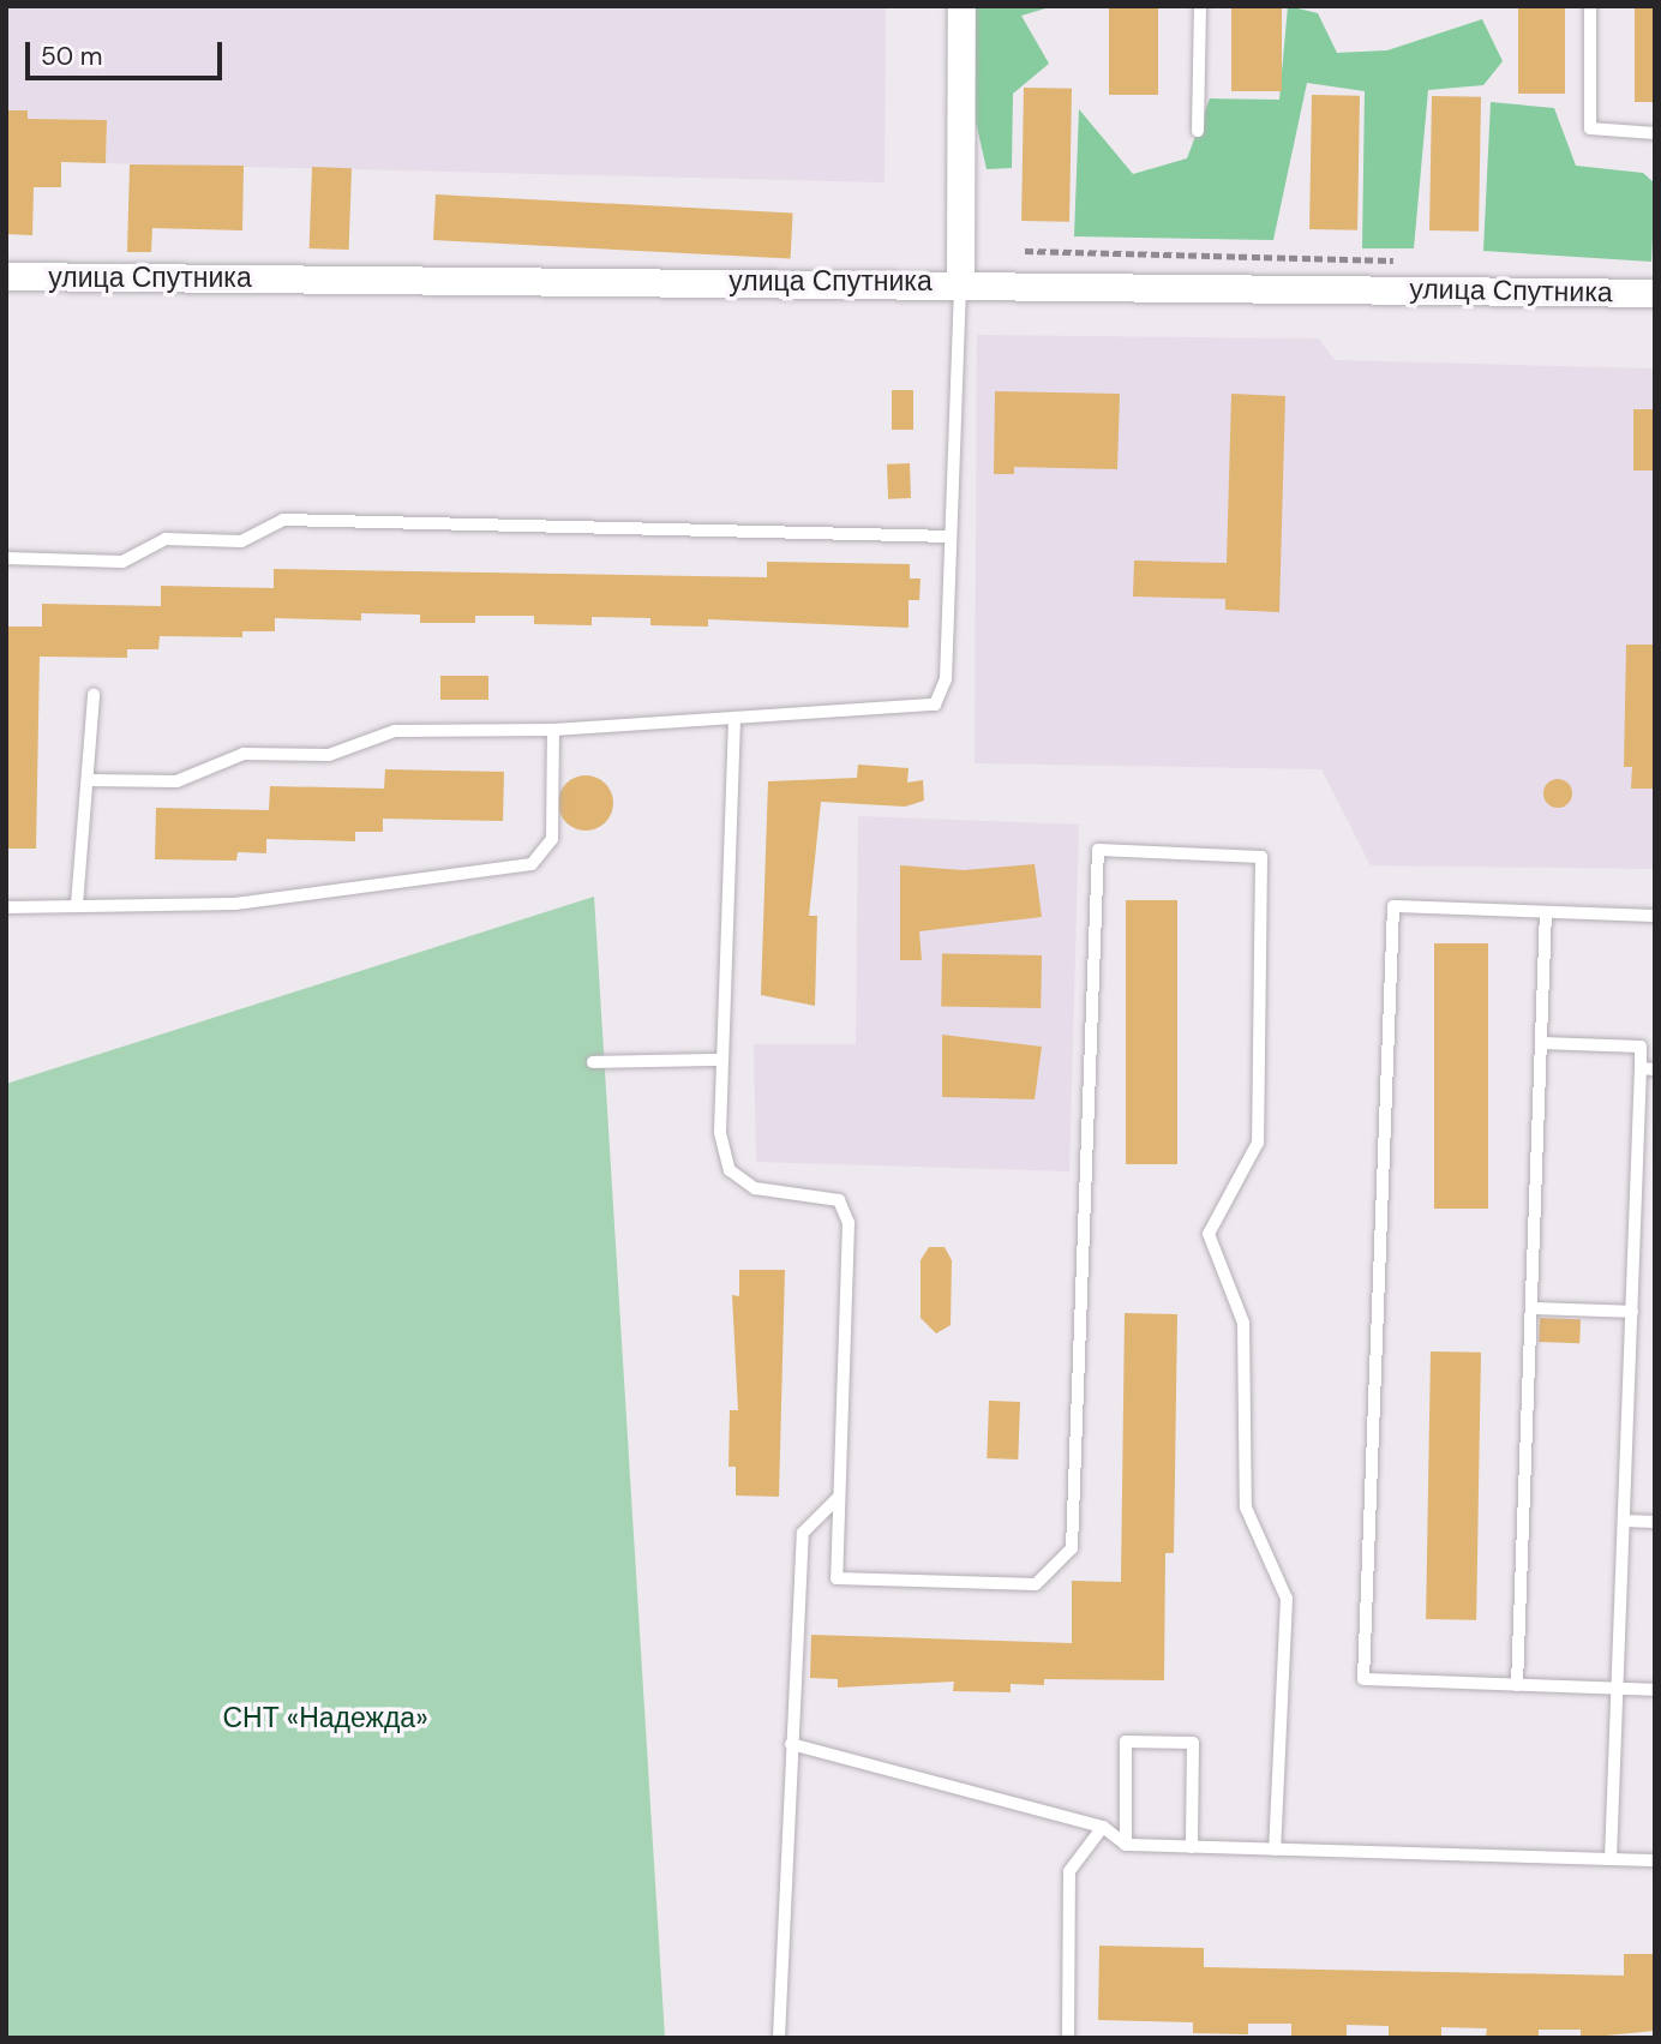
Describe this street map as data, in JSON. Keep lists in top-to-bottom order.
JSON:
{
  "streets": {
    "street": ["улица Спутника"]
  },
  "parks": ["СНТ «Надежда»"],
  "scale_bar": "50 m"
}
